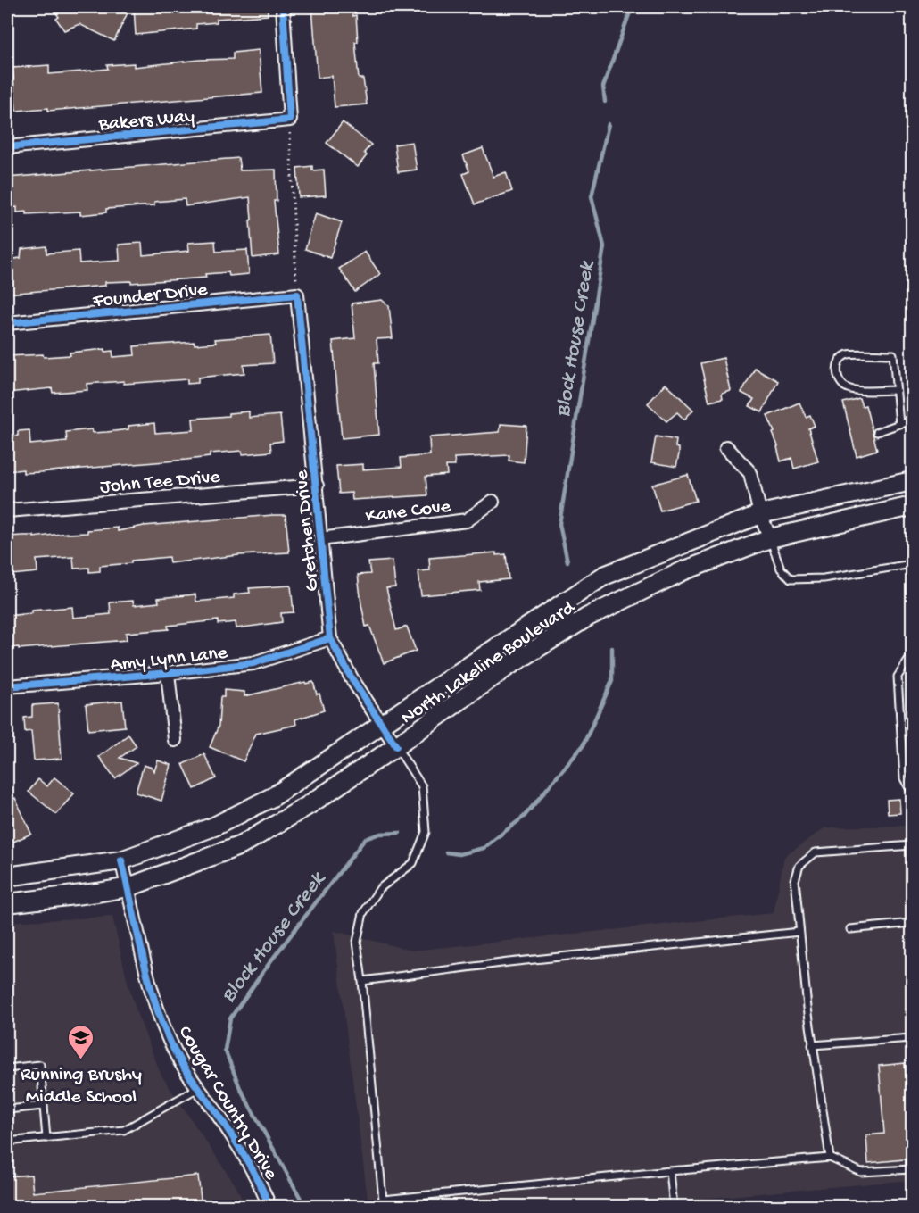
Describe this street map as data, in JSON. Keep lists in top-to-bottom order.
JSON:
{
  "streets": {
    "main road": ["North Lakeline Boulevard"],
    "street": [
      "Bakers Way",
      "Founder Drive",
      "John Tee Drive",
      "Kane Cove",
      "Gretchen Drive",
      "Amy Lynn Lane",
      "Cougar Country Drive"
    ]
  },
  "crossings": [
    ["Founder Drive", "Gretchen Drive"],
    ["John Tee Drive", "Gretchen Drive"],
    ["Kane Cove", "Gretchen Drive"],
    ["Gretchen Drive", "Amy Lynn Lane"],
    ["Gretchen Drive", "North Lakeline Boulevard"],
    ["North Lakeline Boulevard", "Cougar Country Drive"]
  ],
  "water": ["Block House Creek"],
  "places": {
    "school or university": ["Running Brushy Middle School"]
  }
}
